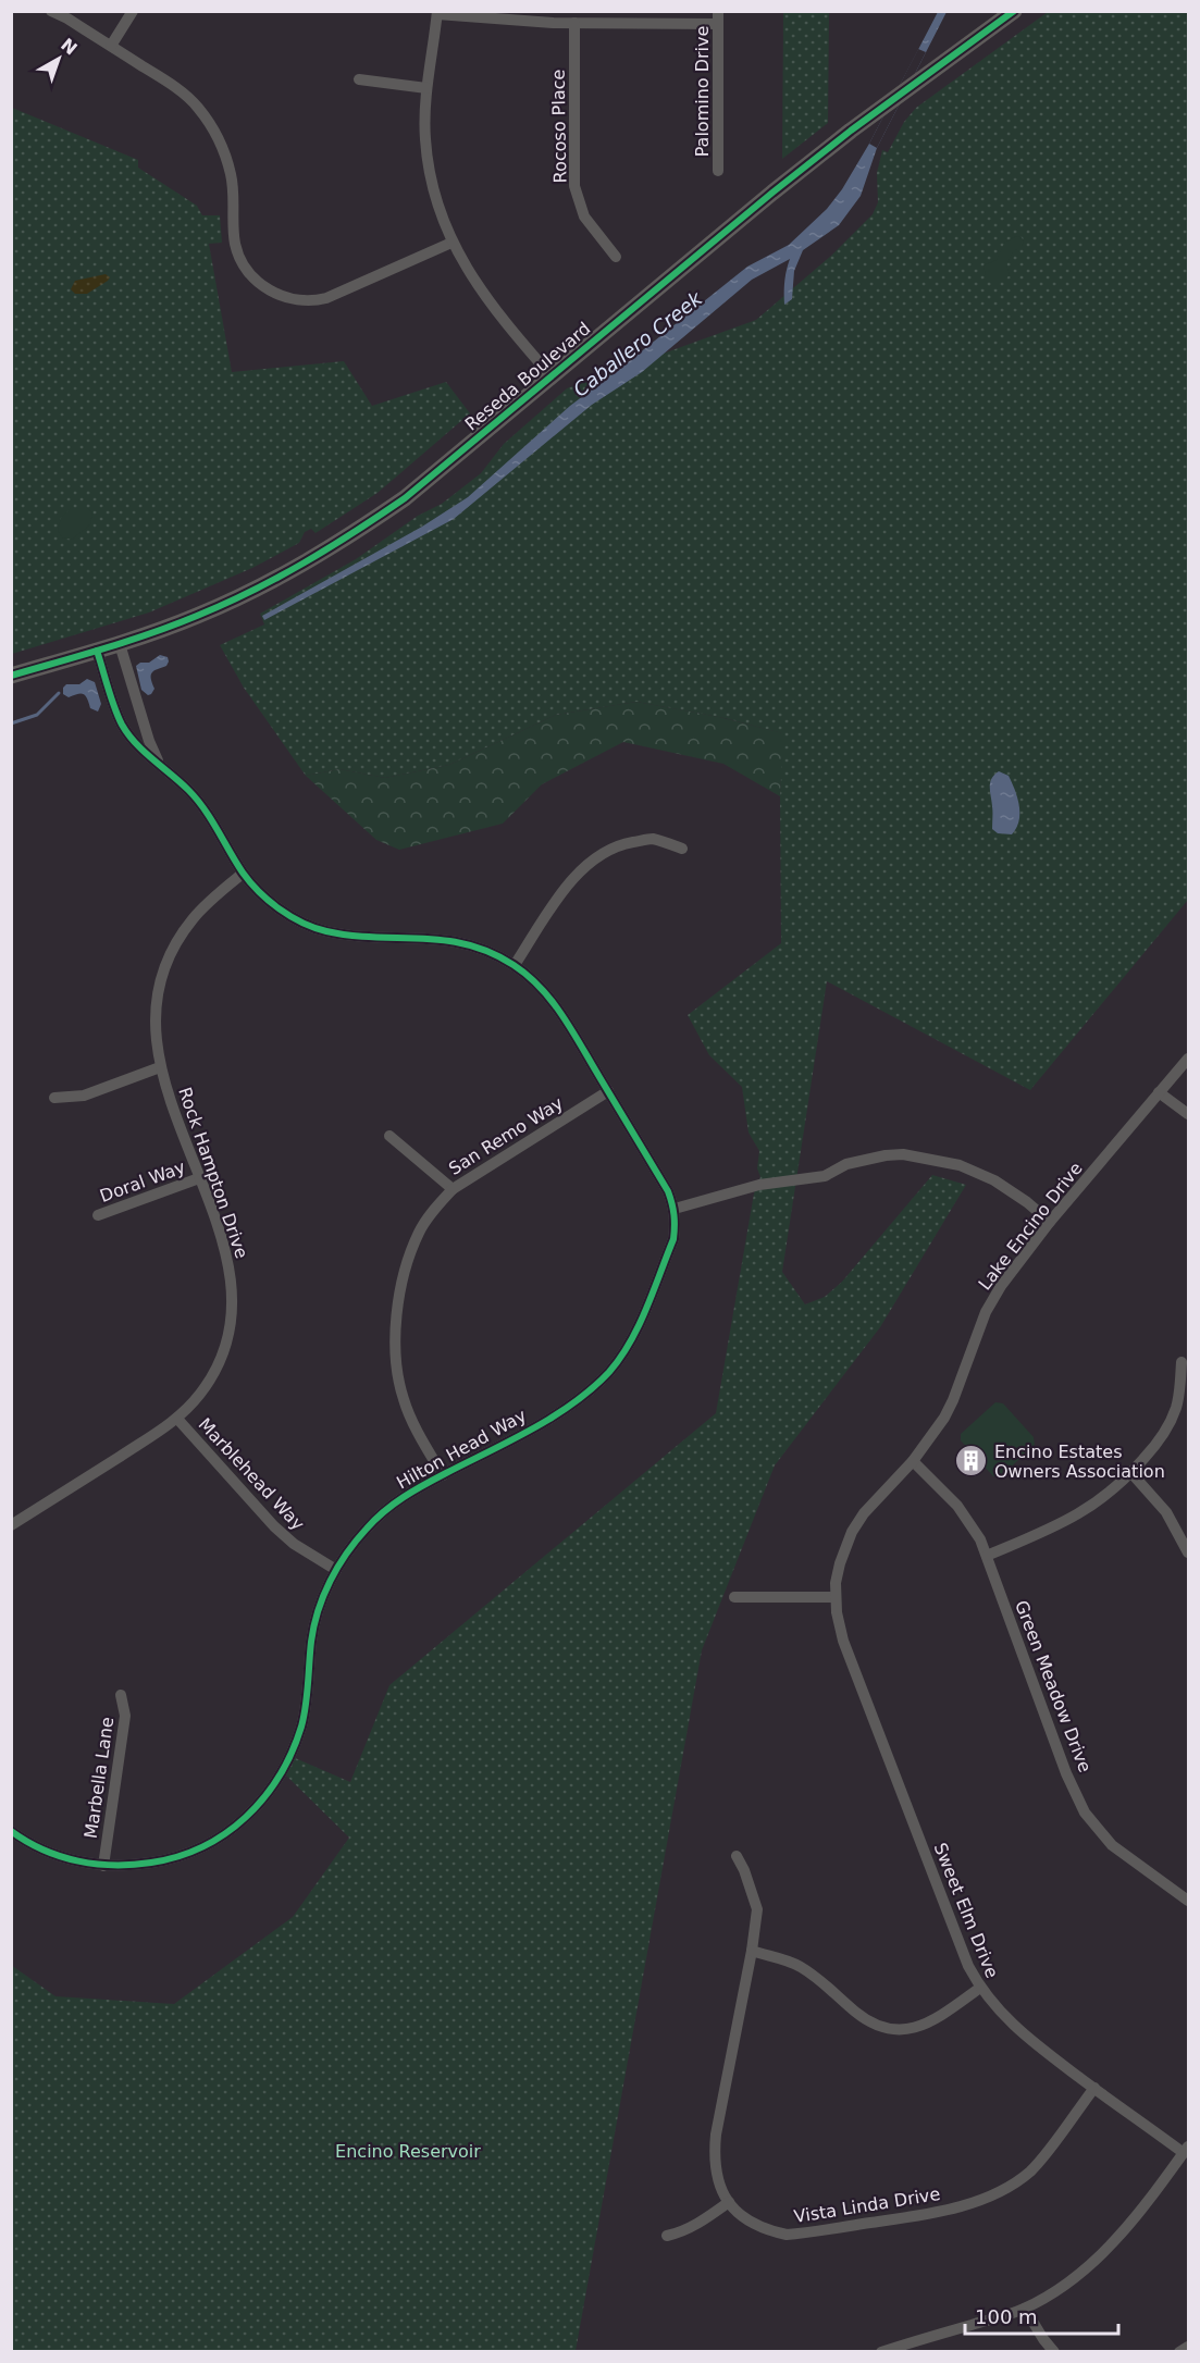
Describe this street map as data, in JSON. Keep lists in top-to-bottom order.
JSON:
{
  "streets": {
    "main road": ["Reseda Boulevard"],
    "street": [
      "Palomino Drive",
      "Rocoso Place",
      "San Remo Way",
      "Rock Hampton Drive",
      "Doral Way",
      "Lake Encino Drive",
      "Hilton Head Way",
      "Marblehead Way",
      "Green Meadow Drive",
      "Marbella Lane",
      "Sweet Elm Drive",
      "Vista Linda Drive"
    ]
  },
  "crossings": [
    ["Reseda Boulevard", "Hilton Head Way"],
    ["San Remo Way", "Hilton Head Way"],
    ["Rock Hampton Drive", "Doral Way"],
    ["Rock Hampton Drive", "Hilton Head Way"],
    ["Rock Hampton Drive", "Marblehead Way"],
    ["Lake Encino Drive", "Green Meadow Drive"],
    ["Lake Encino Drive", "Sweet Elm Drive"],
    ["Hilton Head Way", "Marblehead Way"],
    ["Hilton Head Way", "Marbella Lane"],
    ["Sweet Elm Drive", "Vista Linda Drive"]
  ],
  "water": ["Caballero Creek"],
  "parks": ["Encino Reservoir"],
  "places": {
    "building": ["Encino Estates Owners Association"]
  },
  "scale_bar": "100 m",
  "north": "top right"
}
